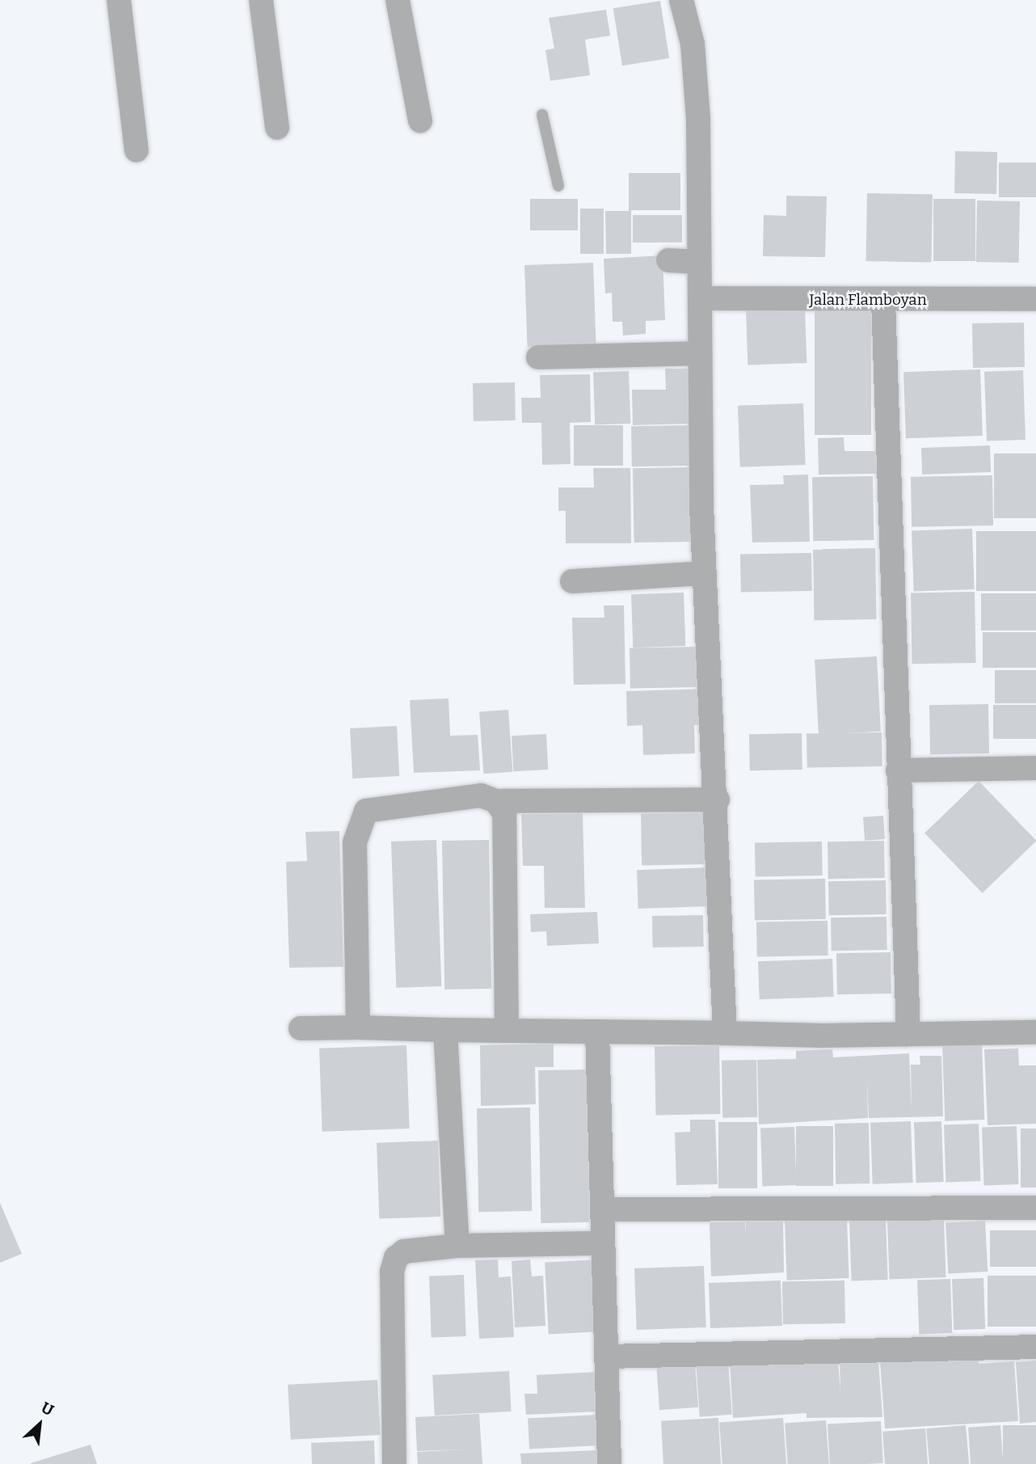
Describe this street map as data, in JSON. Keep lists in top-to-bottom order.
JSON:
{
  "streets": {
    "street": ["Jalan Flamboyan"]
  },
  "north": "top right"
}
